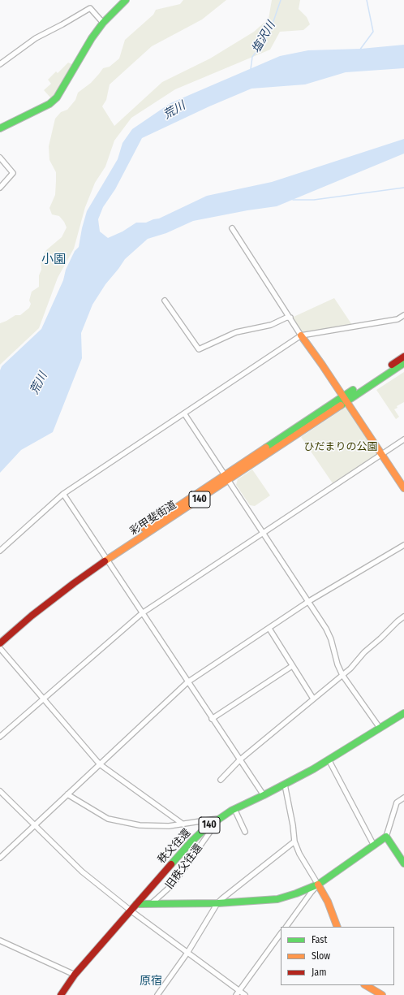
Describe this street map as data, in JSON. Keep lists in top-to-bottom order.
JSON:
{
  "streets": {
    "main road": ["140", "彩甲斐街道", "秩父往還"],
    "street": ["旧秩父往還"]
  },
  "crossings": [
    ["秩父往還", "旧秩父往還"]
  ],
  "districts": ["小園", "原宿"],
  "water": ["塩沢川", "荒川"],
  "parks": ["ひだまりの公園"],
  "legend": ["Fast", "Slow", "Jam"]
}
